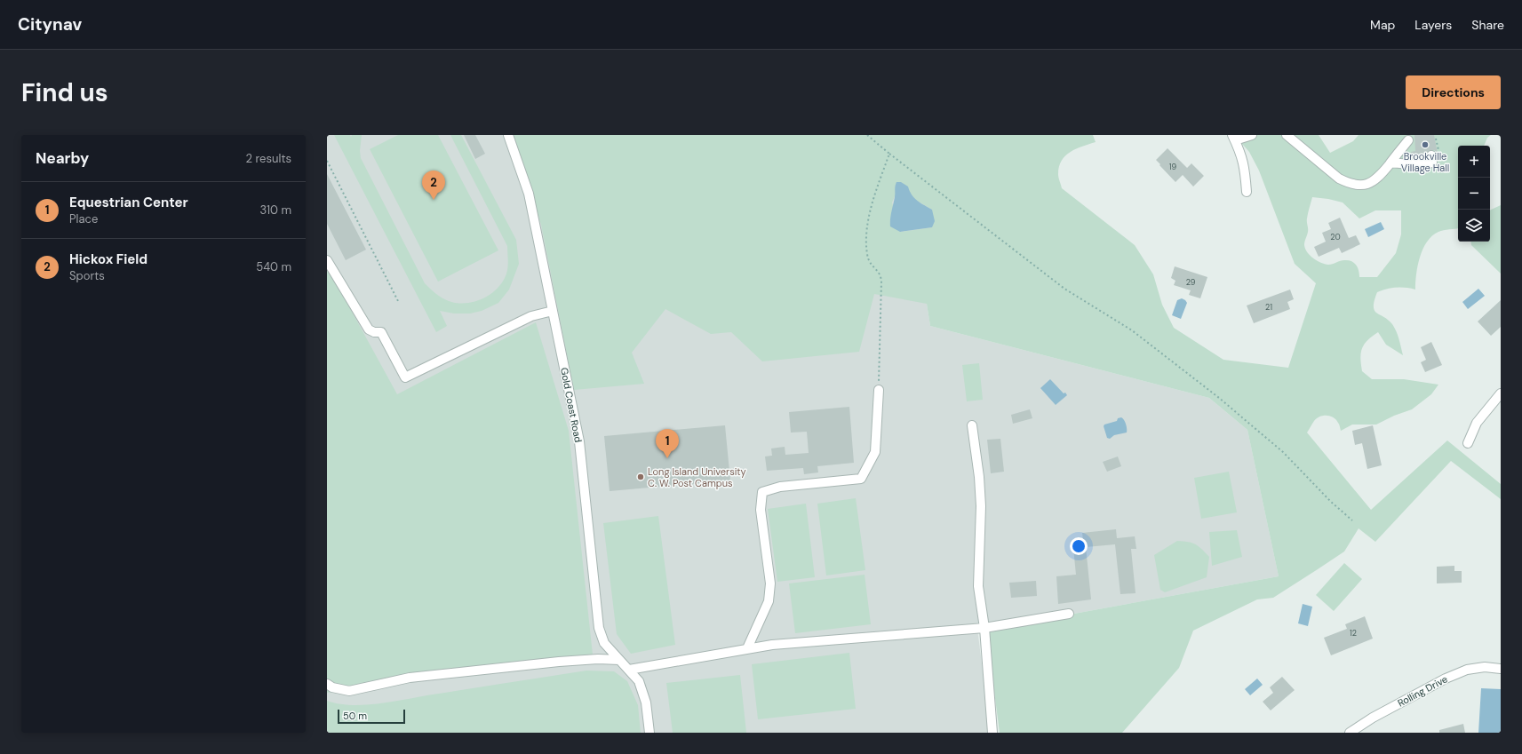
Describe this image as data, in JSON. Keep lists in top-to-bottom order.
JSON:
{
  "streets": {
    "street": ["Gold Coast Road", "Rolling Drive"]
  },
  "places": ["Brookville Village Hall", "Long Island University C. W. Post Campus"],
  "house_numbers": [
    "19",
    "20",
    "29",
    "21",
    "12"
  ],
  "scale_bar": "50 m",
  "page": {
    "header": "Citynav",
    "nav": ["Map", "Layers", "Share"],
    "buttons": "Directions",
    "title": "Find us",
    "heading": ["Nearby", "2 results"],
    "map_buttons": ["+", "−"],
    "pins": ["2", "1"],
    "list": [
      {
        "mark": "1",
        "name": "Equestrian Center",
        "note": "Place",
        "value": "310 m"
      },
      {
        "mark": "2",
        "name": "Hickox Field",
        "note": "Sports",
        "value": "540 m"
      }
    ],
    "scale": "50 m"
  }
}
